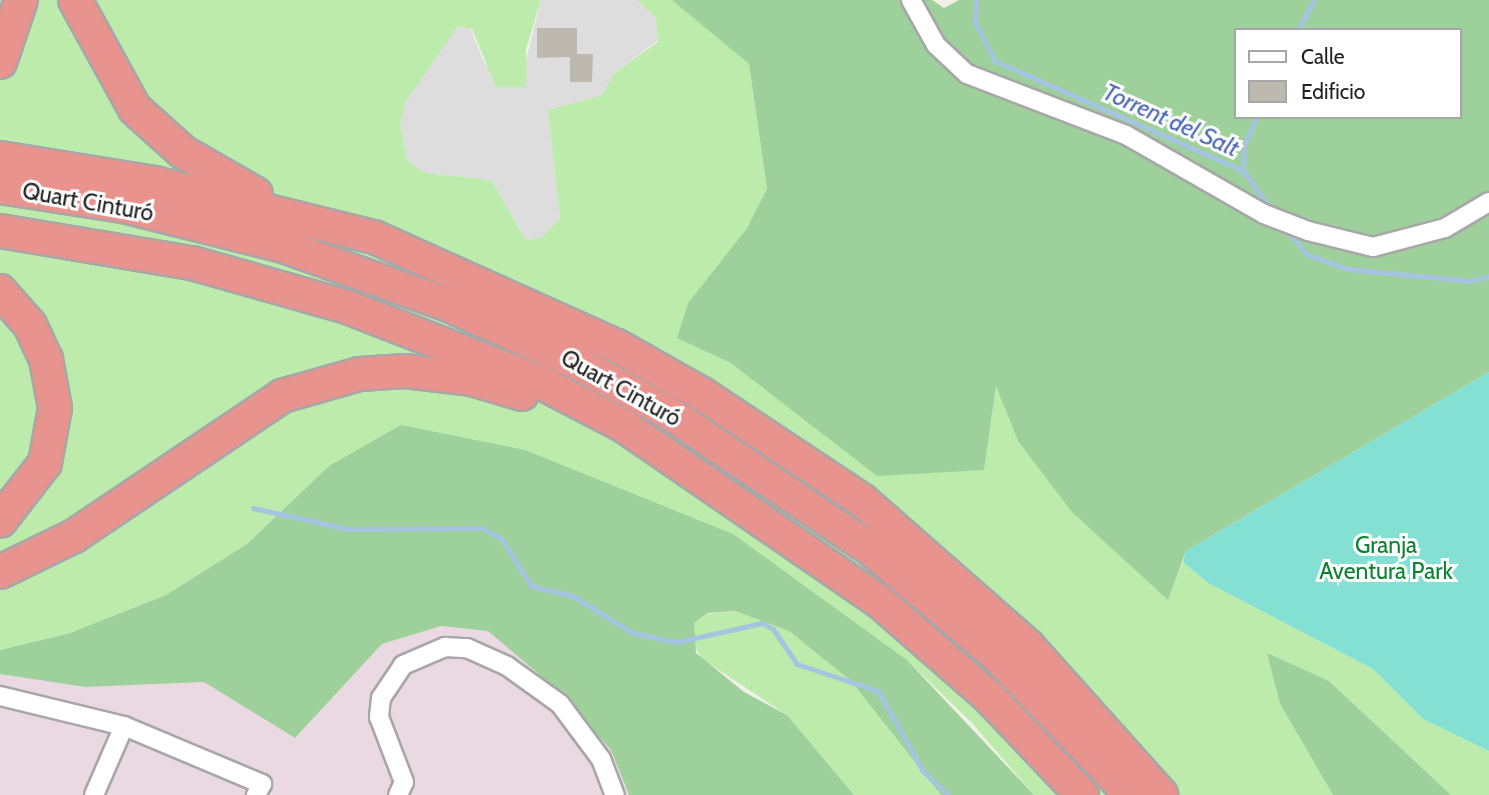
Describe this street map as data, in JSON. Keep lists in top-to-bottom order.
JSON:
{
  "streets": {
    "highway": ["Quart Cinturó"]
  },
  "water": ["Torrent del Salt"],
  "parks": ["Granja Aventura Park"],
  "legend": ["Calle", "Edificio"]
}
